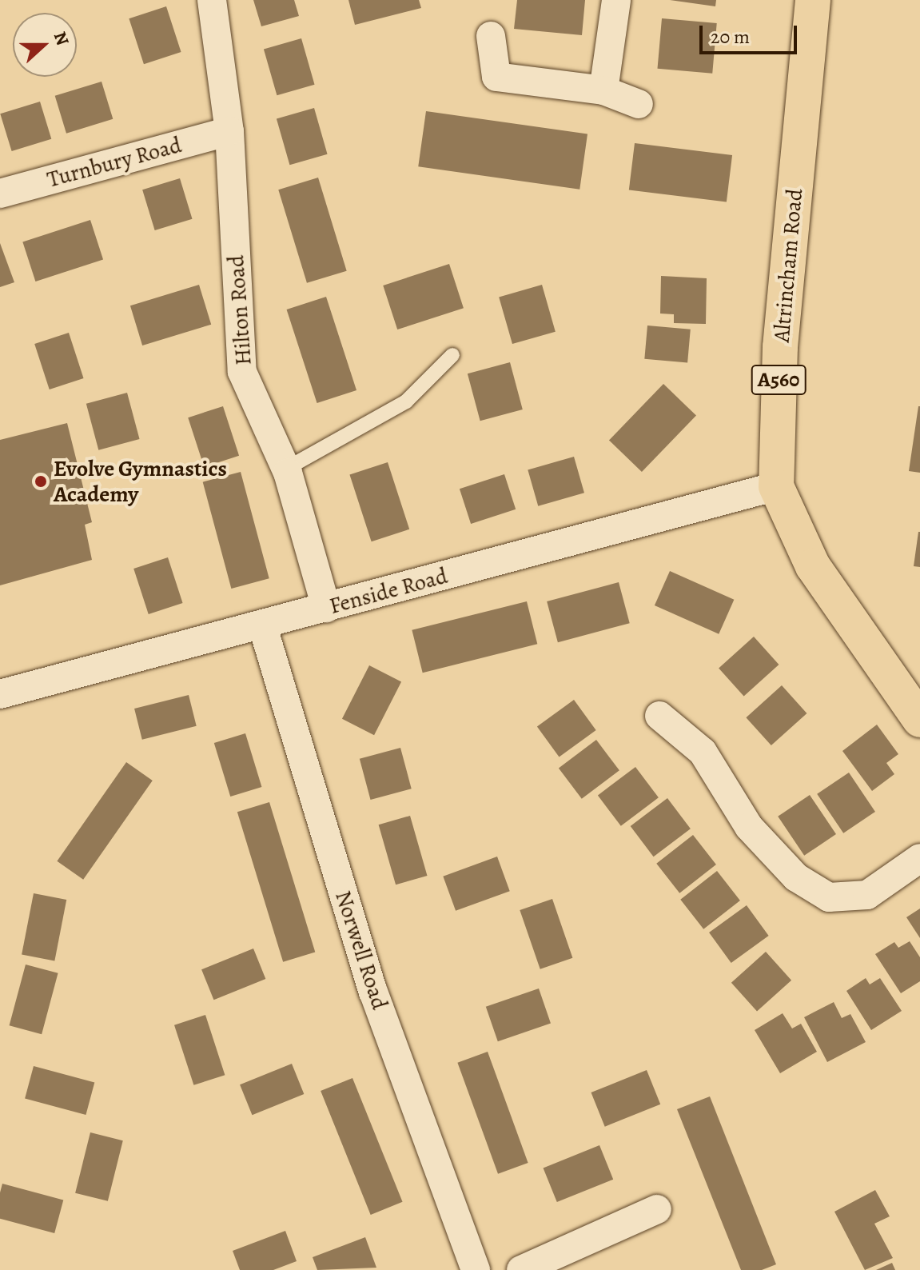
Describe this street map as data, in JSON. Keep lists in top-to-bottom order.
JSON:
{
  "streets": {
    "main road": ["Altrincham Road", "A560"],
    "street": [
      "Turnbury Road",
      "Hilton Road",
      "Fenside Road",
      "Norwell Road"
    ]
  },
  "crossings": [
    ["Turnbury Road", "Hilton Road"],
    ["Altrincham Road", "Fenside Road"],
    ["Hilton Road", "Fenside Road"],
    ["Fenside Road", "Norwell Road"]
  ],
  "places": ["Evolve Gymnastics Academy"],
  "scale_bar": "20 m",
  "north": "right"
}
